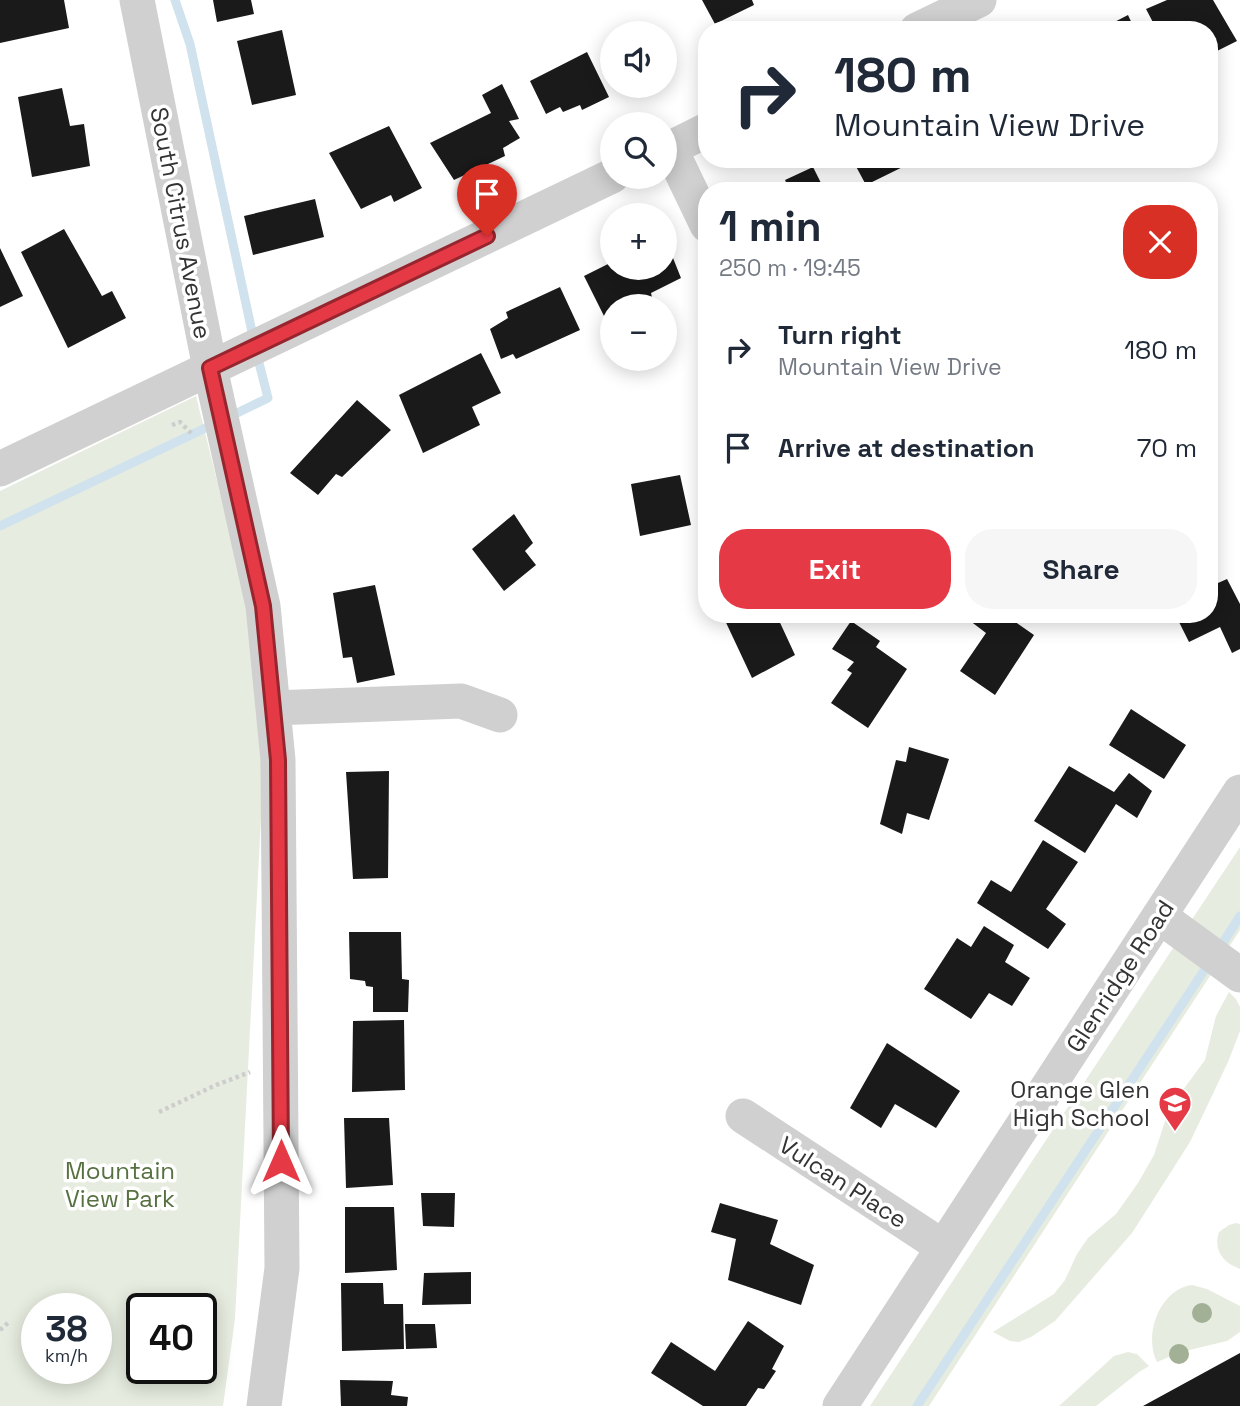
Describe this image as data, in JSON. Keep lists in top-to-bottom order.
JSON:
{
  "streets": {
    "street": ["South Citrus Avenue", "Glenridge Road", "Vulcan Place"]
  },
  "crossings": [
    ["Glenridge Road", "Vulcan Place"]
  ],
  "parks": ["Mountain View Park"],
  "places": {
    "school or university": ["Orange Glen High School"]
  },
  "page": {
    "map_buttons": ["+", "−"],
    "turn": ["180 m", "Mountain View Drive"],
    "heading": ["1 min", "250 m · 19:45"],
    "list": [
      {
        "name": "Turn right",
        "note": "Mountain View Drive",
        "value": "180 m"
      },
      {
        "name": "Arrive at destination",
        "value": "70 m"
      }
    ],
    "buttons": ["Exit", "Share"],
    "speed": "38 km/h",
    "limit": "40"
  }
}
